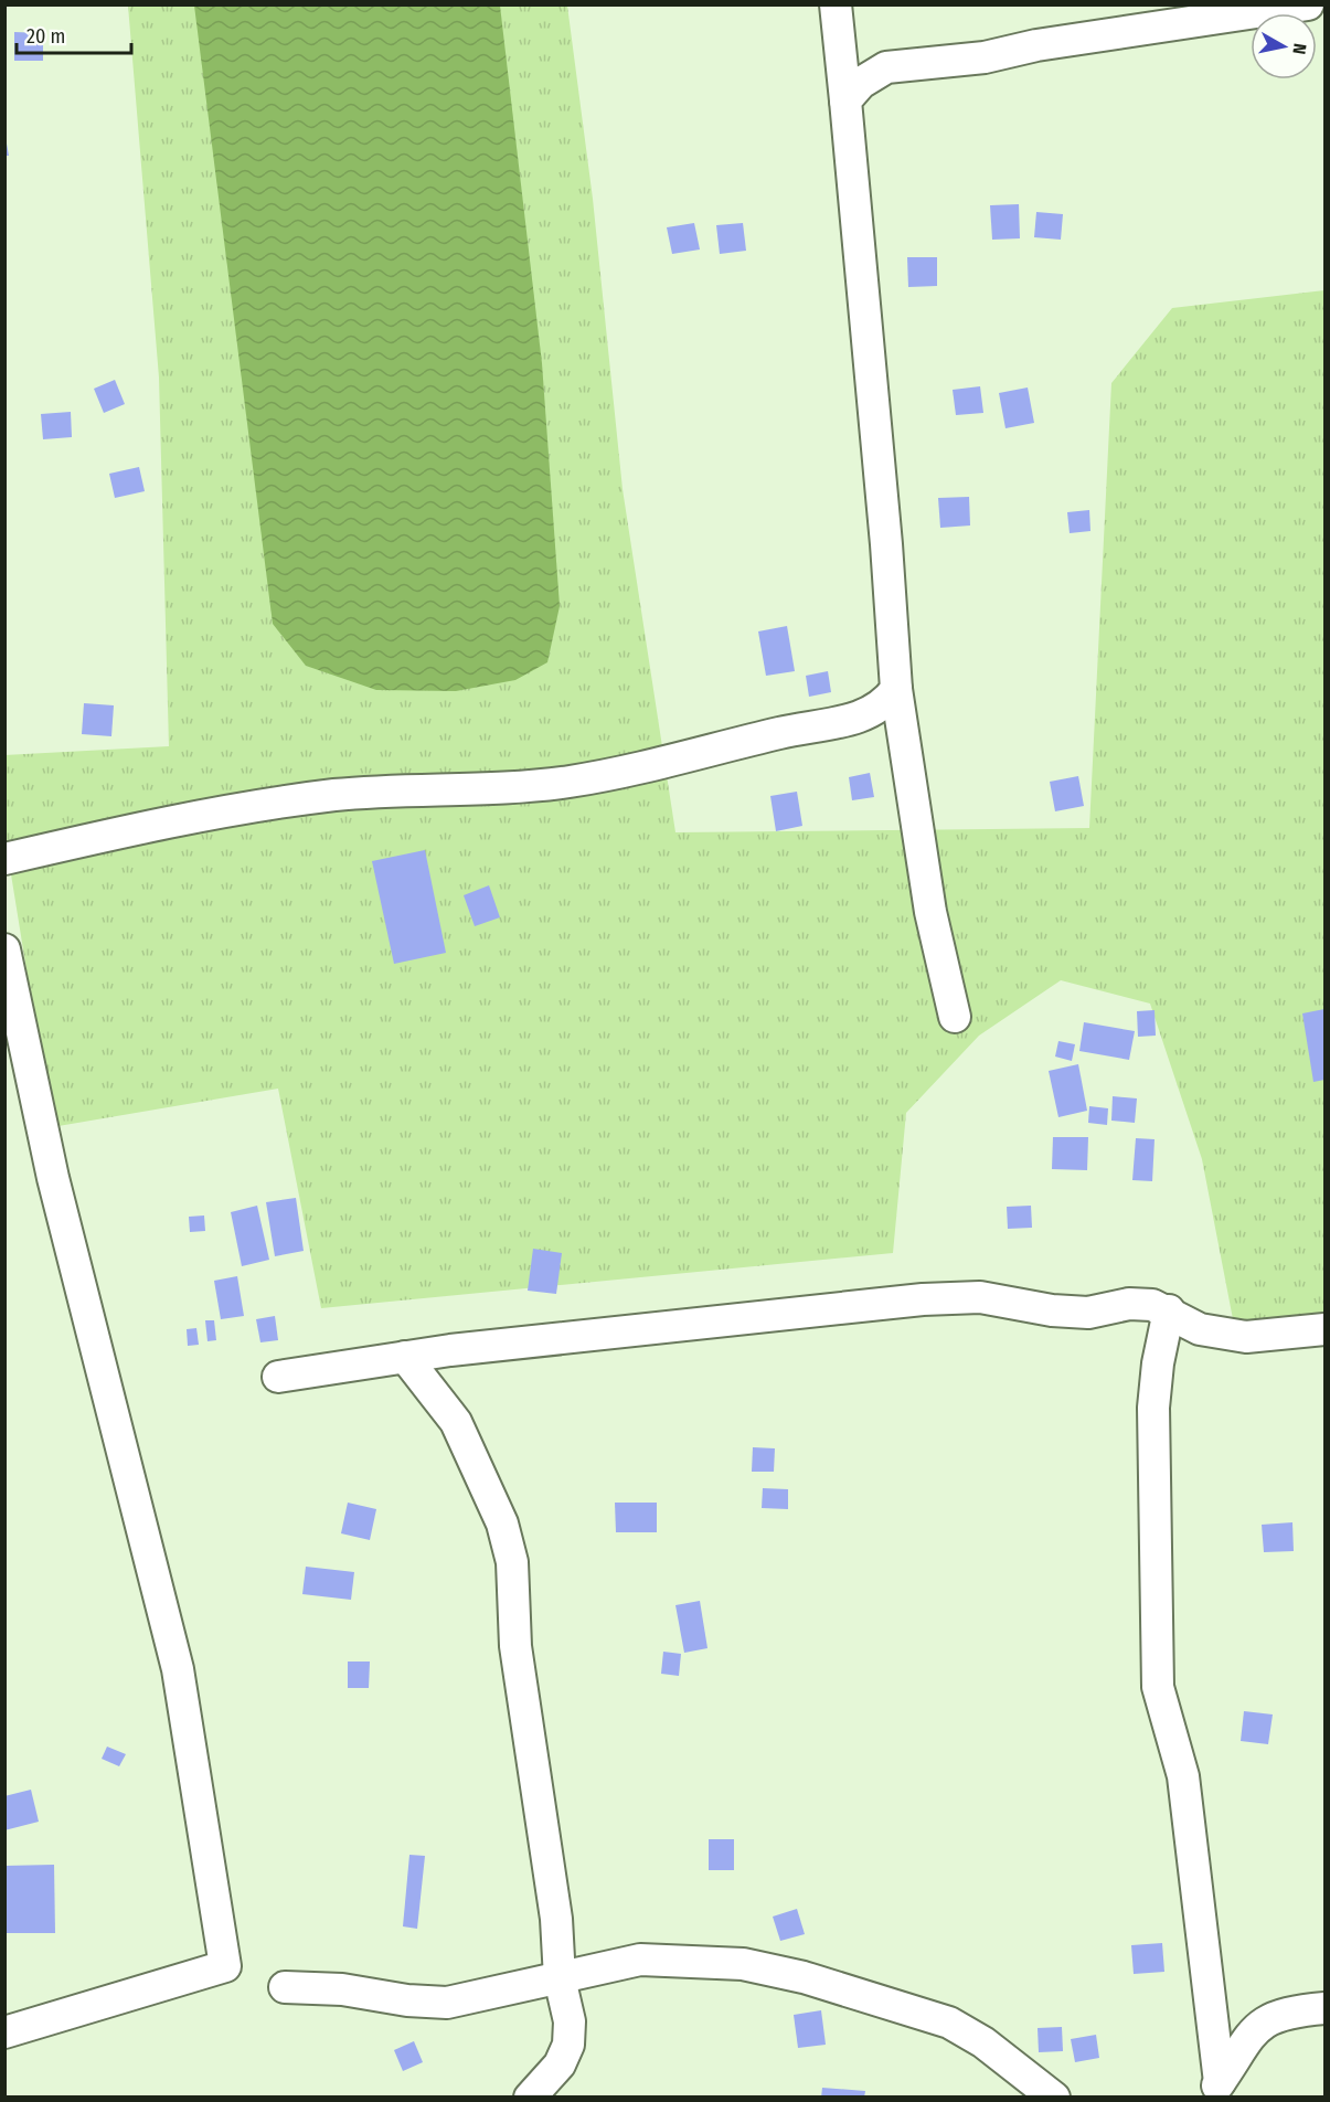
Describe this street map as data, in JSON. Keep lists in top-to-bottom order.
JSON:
{
  "scale_bar": "20 m",
  "north": "right"
}
